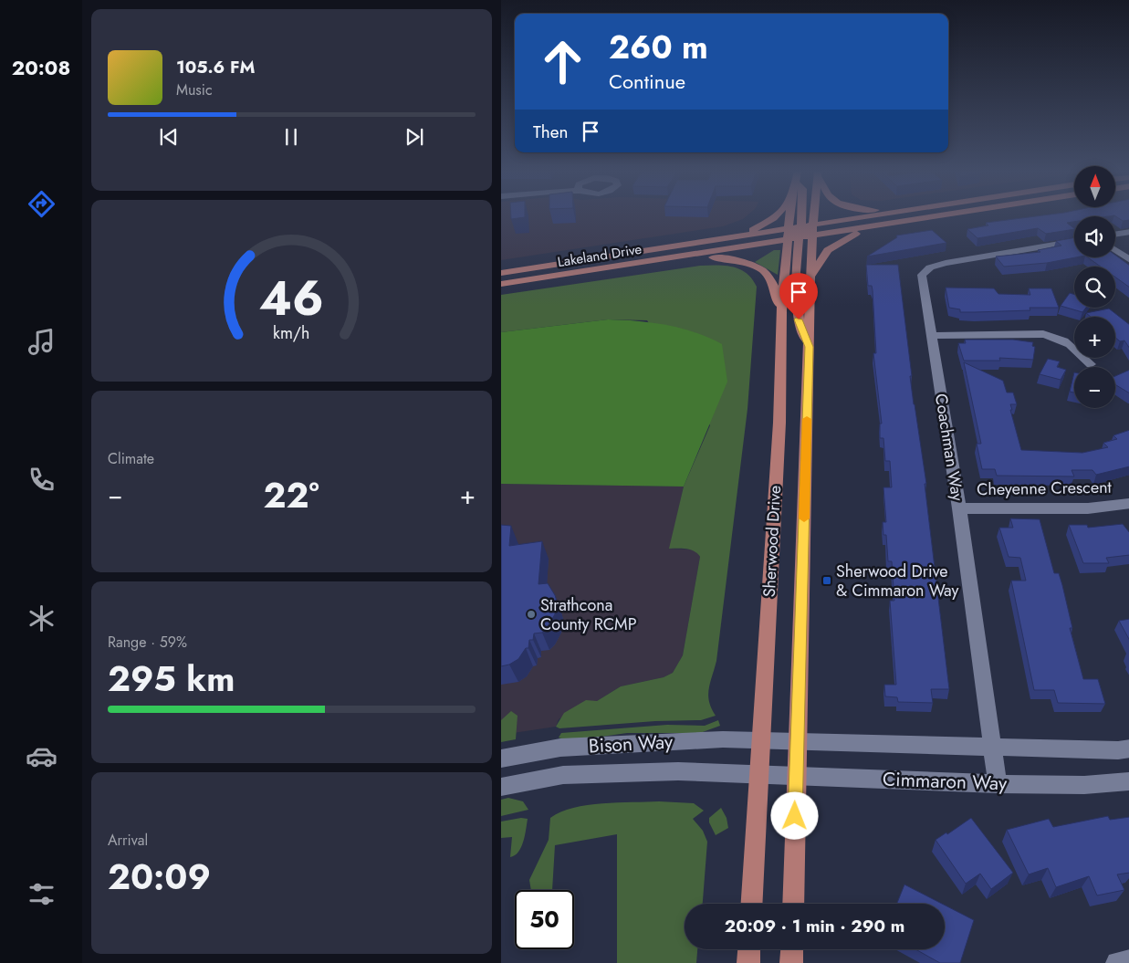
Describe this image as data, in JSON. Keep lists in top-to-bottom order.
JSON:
{
  "streets": {
    "main road": ["Lakeland Drive", "Sherwood Drive"],
    "street": [
      "Coachman Way",
      "Cheyenne Crescent",
      "Bison Way",
      "Cimmaron Way"
    ]
  },
  "crossings": [
    ["Lakeland Drive", "Sherwood Drive"],
    ["Coachman Way", "Cheyenne Crescent"],
    ["Coachman Way", "Cimmaron Way"],
    ["Sherwood Drive", "Bison Way"],
    ["Sherwood Drive", "Cimmaron Way"],
    ["Bison Way", "Cimmaron Way"]
  ],
  "places": {
    "transit": ["Sherwood Drive & Cimmaron Way"],
    "other": ["Strathcona County RCMP"]
  },
  "north": "top",
  "page": {
    "tabs": "20:08",
    "turn": ["260 m", "Continue"],
    "song": ["105.6 FM", "Music"],
    "then": "Then",
    "map_buttons": ["+", "−"],
    "tile": [
      "Climate",
      ["Range · 59%", "295 km"],
      ["Arrival", "20:09"]
    ],
    "heat": ["−", "22°", "+"],
    "limit": "50",
    "trip": "20:09 · 1 min · 290 m",
    "gauge": ["46", "km/h"]
  }
}
